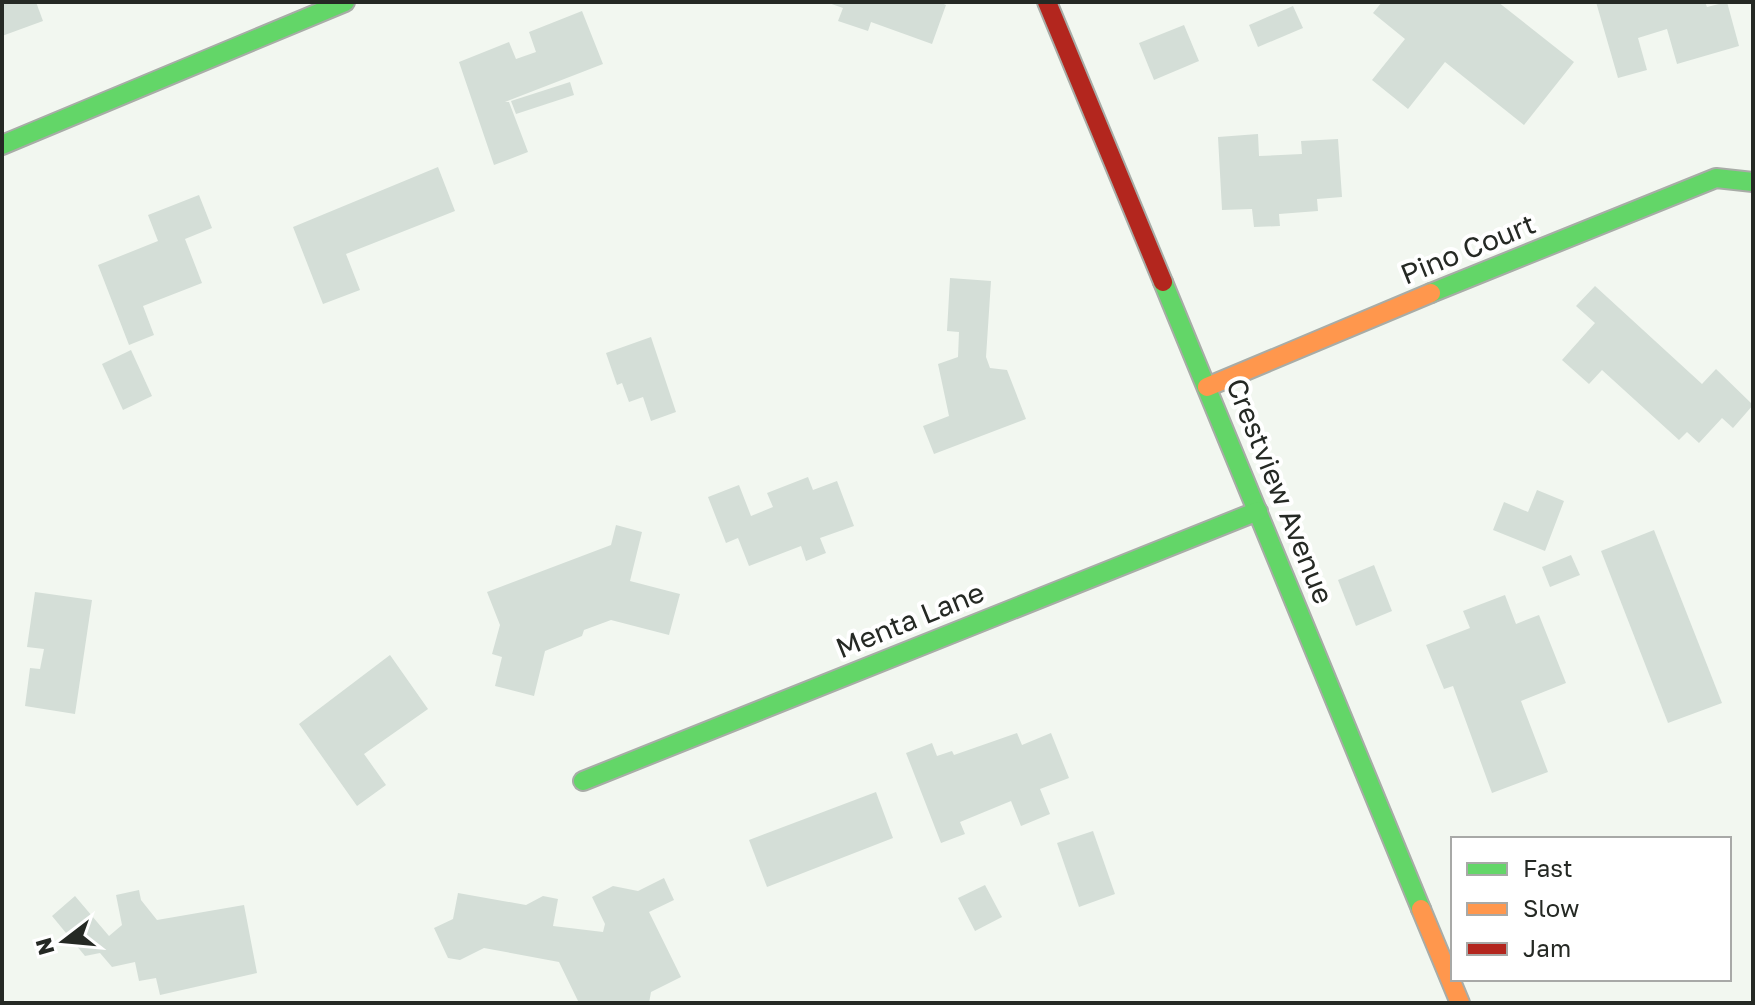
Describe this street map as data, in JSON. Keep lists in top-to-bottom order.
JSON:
{
  "streets": {
    "street": ["Pino Court", "Crestview Avenue", "Menta Lane"]
  },
  "crossings": [
    ["Pino Court", "Crestview Avenue"],
    ["Crestview Avenue", "Menta Lane"]
  ],
  "legend": ["Fast", "Slow", "Jam"],
  "north": "left"
}
